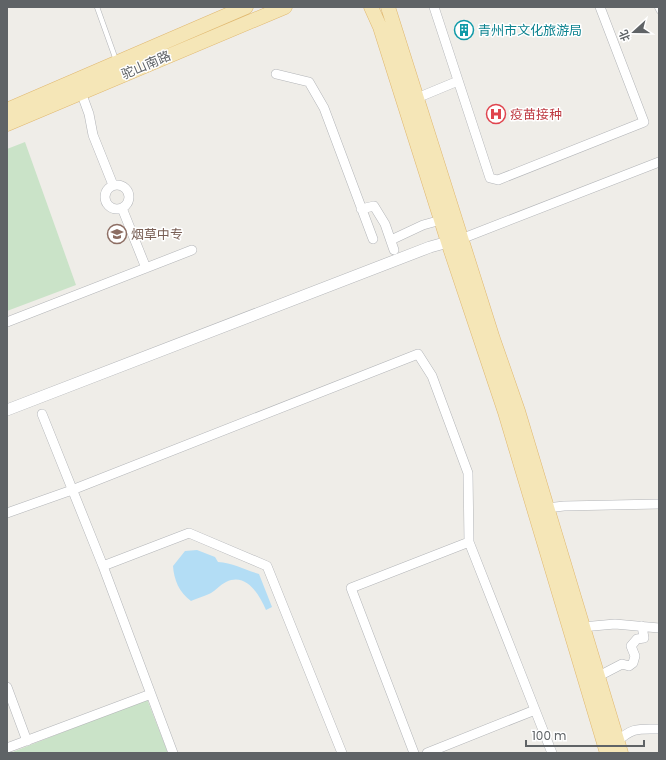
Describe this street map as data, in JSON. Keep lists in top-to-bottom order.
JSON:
{
  "streets": {
    "main road": ["驼山南路"]
  },
  "places": {
    "building": ["青州市文化旅游局"],
    "hospital": ["疫苗接种"],
    "school or university": ["烟草中专"]
  },
  "scale_bar": "100 m",
  "north": "left"
}
